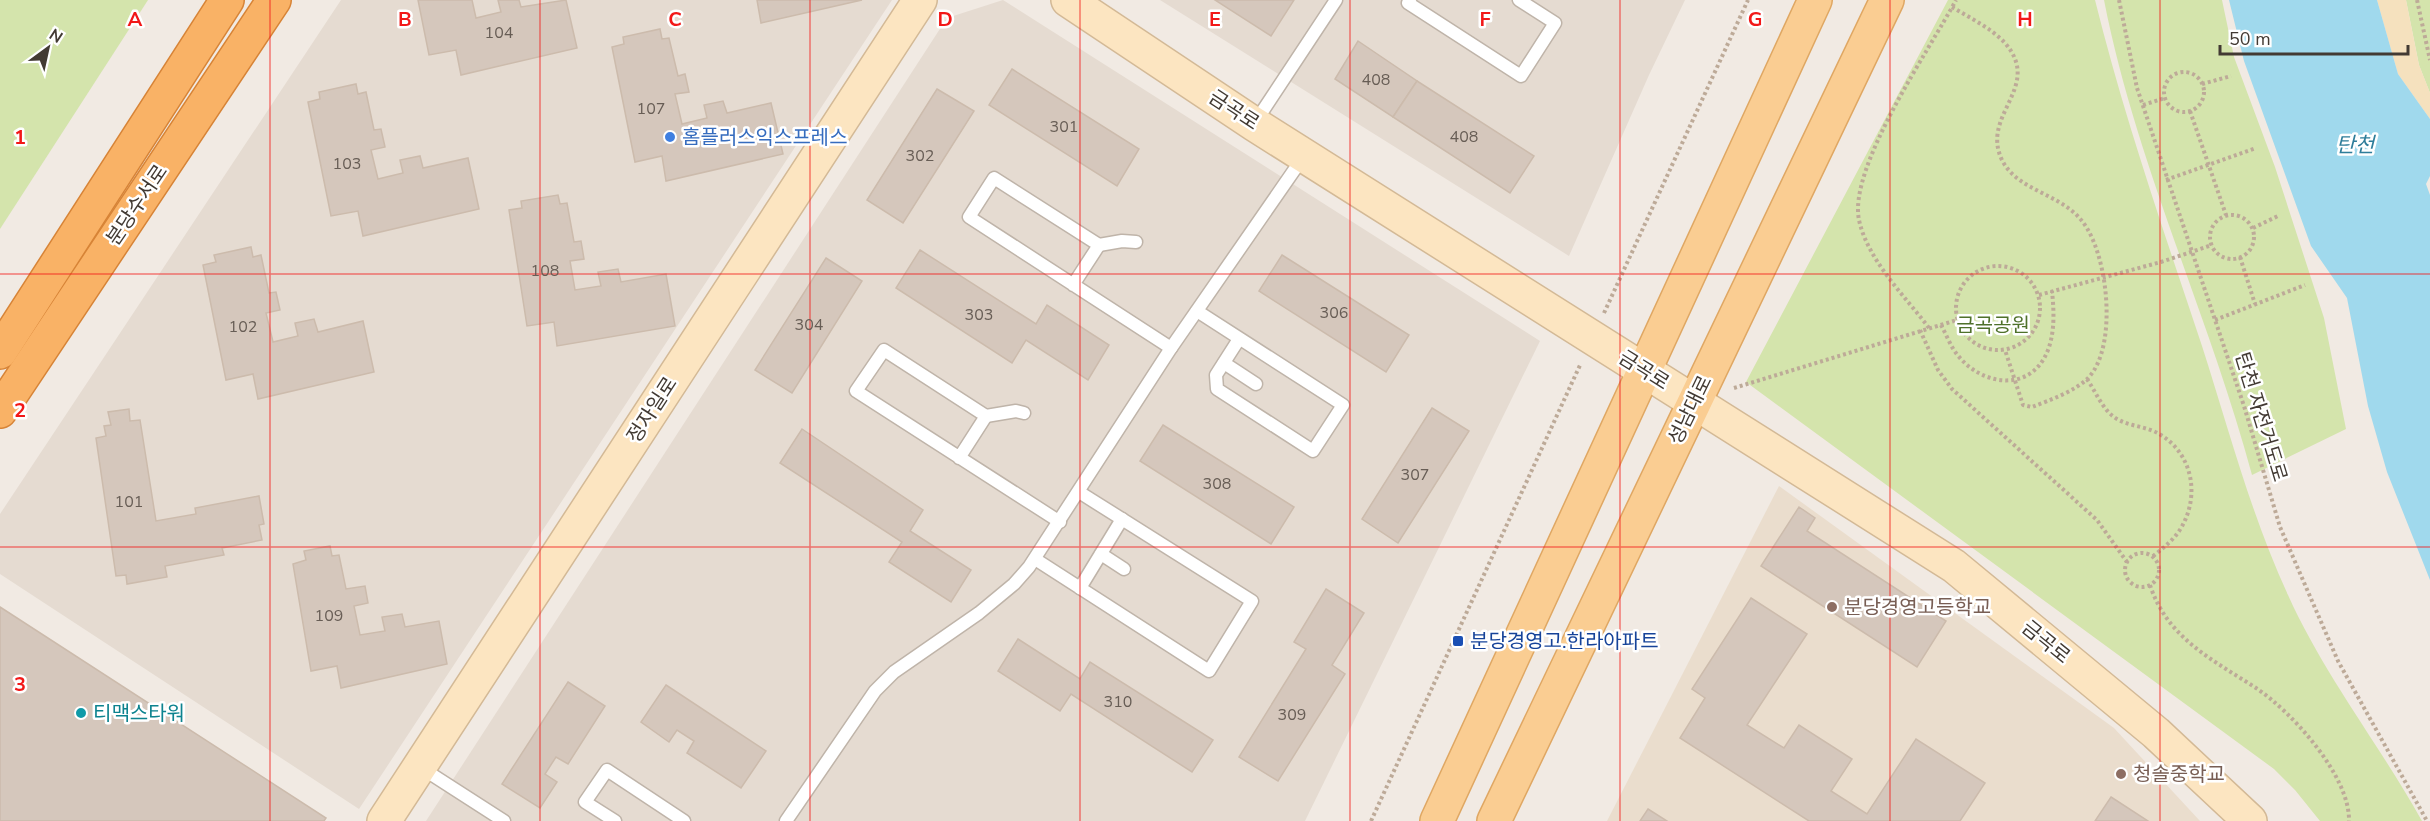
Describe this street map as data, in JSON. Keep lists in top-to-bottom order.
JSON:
{
  "streets": {
    "highway": ["분당수서로"],
    "main road": ["금곡로", "정자일로", "성남대로"],
    "path": ["탄천 자전거도로"]
  },
  "crossings": [
    ["금곡로", "성남대로"]
  ],
  "water": ["탄천"],
  "parks": ["금곡공원"],
  "places": {
    "other": [
      "홈플러스익스프레스",
      "분당경영고등학교",
      "티맥스타워",
      "청솔중학교"
    ],
    "transit": ["분당경영고.한라아파트"]
  },
  "house_numbers": [
    "104",
    "408",
    "107",
    "301",
    "408",
    "302",
    "103",
    "108",
    "306",
    "303",
    "304",
    "102",
    "307",
    "308",
    "101",
    "109",
    "310",
    "309"
  ],
  "scale_bar": "50 m",
  "north": "top right",
  "grid": {
    "columns": [
      "A",
      "B",
      "C",
      "D",
      "E",
      "F",
      "G",
      "H"
    ],
    "rows": ["1", "2", "3"]
  }
}
